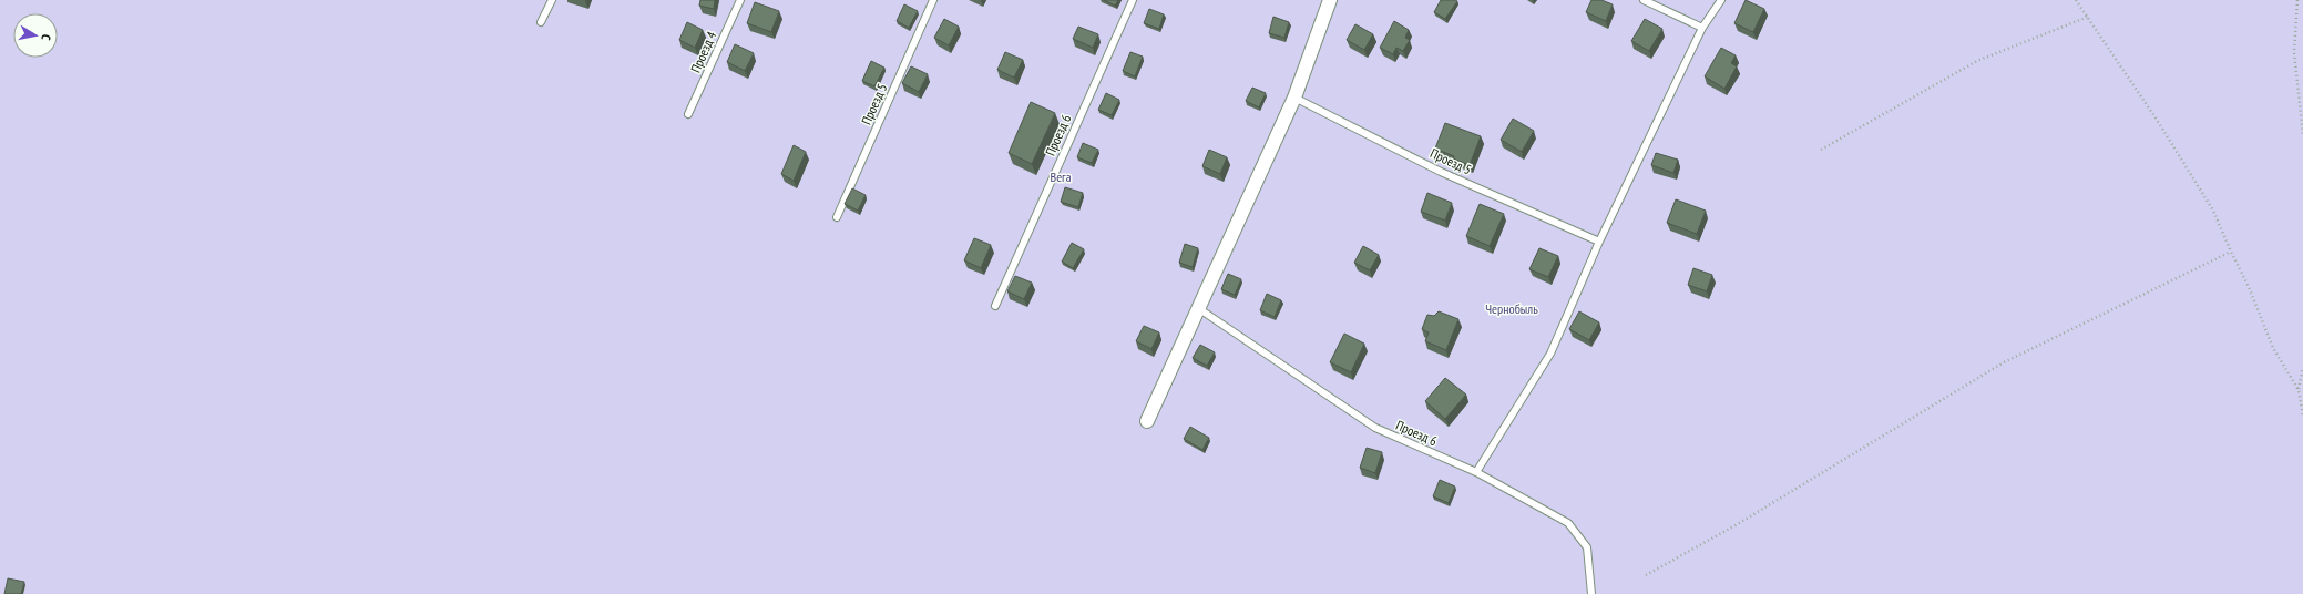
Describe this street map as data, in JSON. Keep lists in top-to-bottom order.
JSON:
{
  "streets": {
    "lane": ["Проезд 4", "Проезд 5", "Проезд 6"]
  },
  "parks": ["Вега", "Чернобыль"],
  "north": "right"
}
